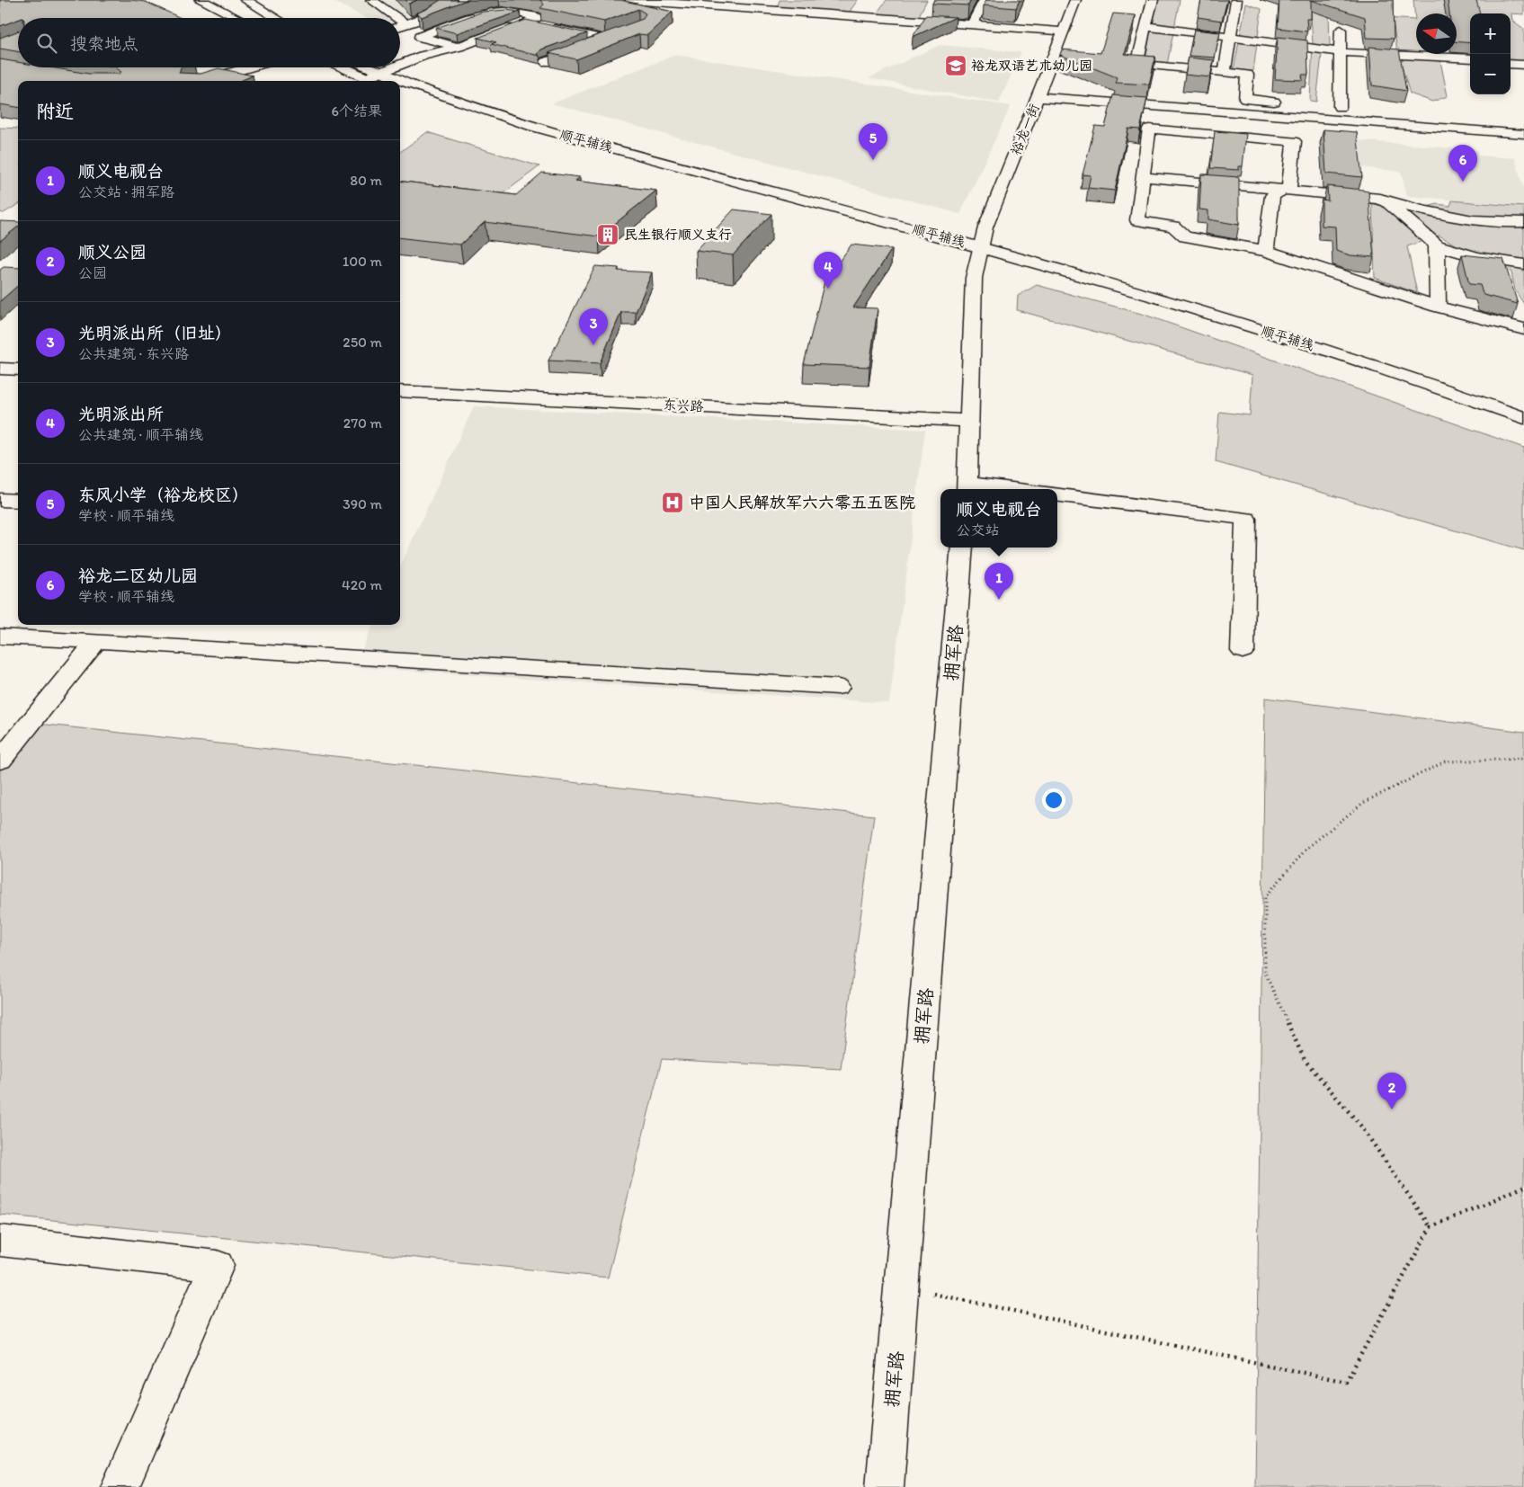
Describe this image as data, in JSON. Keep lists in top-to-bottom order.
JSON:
{
  "streets": {
    "street": [
      "裕龙一街",
      "顺平辅线",
      "东兴路",
      "拥军路"
    ]
  },
  "crossings": [
    ["裕龙一街", "顺平辅线"]
  ],
  "places": {
    "school or university": ["裕龙双语艺术幼儿园"],
    "building": ["民生银行顺义支行"],
    "hospital": ["中国人民解放军六六零五五医院"]
  },
  "north": "left",
  "page": {
    "map_buttons": ["+", "−"],
    "search": "搜索地点",
    "heading": ["附近", "6个结果"],
    "pins": [
      "5",
      "6",
      "4",
      "3",
      "1",
      "2"
    ],
    "list": [
      {
        "mark": "1",
        "name": "顺义电视台",
        "note": "公交站 · 拥军路",
        "value": "80 m"
      },
      {
        "mark": "2",
        "name": "顺义公园",
        "note": "公园",
        "value": "100 m"
      },
      {
        "mark": "3",
        "name": "光明派出所（旧址）",
        "note": "公共建筑 · 东兴路",
        "value": "250 m"
      },
      {
        "mark": "4",
        "name": "光明派出所",
        "note": "公共建筑 · 顺平辅线",
        "value": "270 m"
      },
      {
        "mark": "5",
        "name": "东风小学（裕龙校区）",
        "note": "学校 · 顺平辅线",
        "value": "390 m"
      },
      {
        "mark": "6",
        "name": "裕龙二区幼儿园",
        "note": "学校 · 顺平辅线",
        "value": "420 m"
      }
    ],
    "popup": ["顺义电视台", "公交站"]
  }
}
